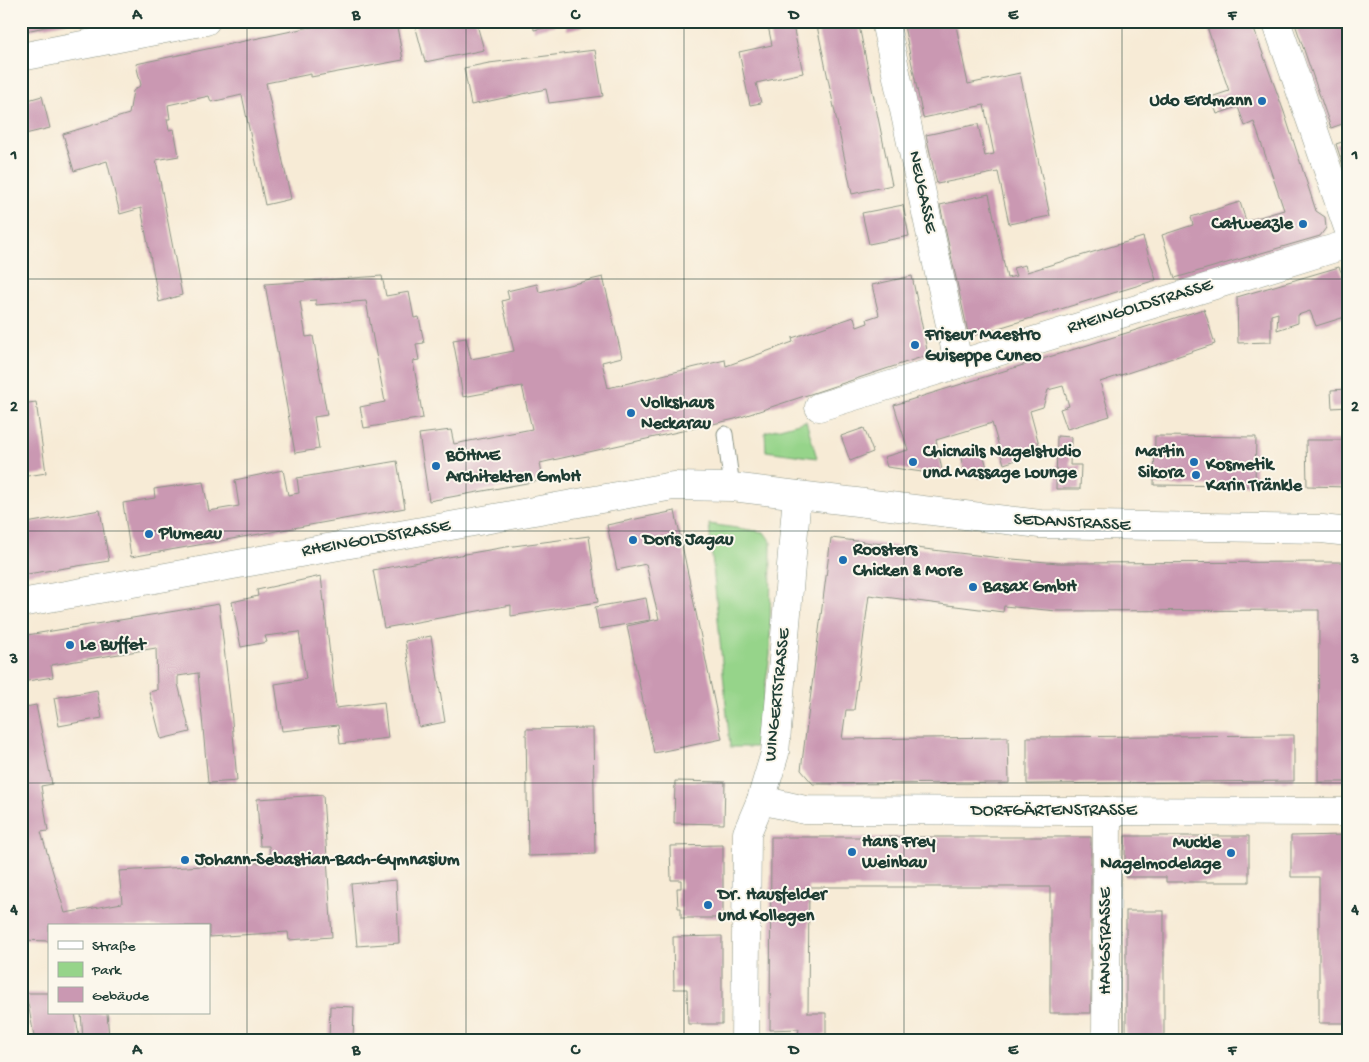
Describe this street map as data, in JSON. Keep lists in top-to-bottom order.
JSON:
{
  "streets": {
    "street": [
      "NEUGASSE",
      "RHEINGOLDSTRASSE",
      "SEDANSTRASSE",
      "WINGERTSTRASSE",
      "DORFGÄRTENSTRASSE",
      "HANGSTRASSE"
    ]
  },
  "crossings": [
    ["NEUGASSE", "RHEINGOLDSTRASSE"],
    ["RHEINGOLDSTRASSE", "SEDANSTRASSE"],
    ["RHEINGOLDSTRASSE", "WINGERTSTRASSE"],
    ["SEDANSTRASSE", "WINGERTSTRASSE"],
    ["WINGERTSTRASSE", "DORFGÄRTENSTRASSE"],
    ["DORFGÄRTENSTRASSE", "HANGSTRASSE"]
  ],
  "places": [
    "Udo Erdmann",
    "Catweazle",
    "Friseur Maestro Guiseppe Cuneo",
    "Volkshaus Neckarau",
    "Chicnails Nagelstudio und Massage Lounge",
    "Martin Sikora",
    "BÖHME Architekten GmbH",
    "Kosmetik Karin Tränkle",
    "Plumeau",
    "Doris Jagau",
    "Roosters Chicken & More",
    "Basax GmbH",
    "Le Buffet",
    "Hans Frey Weinbau",
    "Muckle Nagelmodelage",
    "Johann-Sebastian-Bach-Gymnasium",
    "Dr. Hausfelder und Kollegen"
  ],
  "legend": ["Straße", "Park", "Gebäude"],
  "grid": {
    "columns": [
      "A",
      "B",
      "C",
      "D",
      "E",
      "F"
    ],
    "rows": [
      "1",
      "2",
      "3",
      "4"
    ]
  }
}
